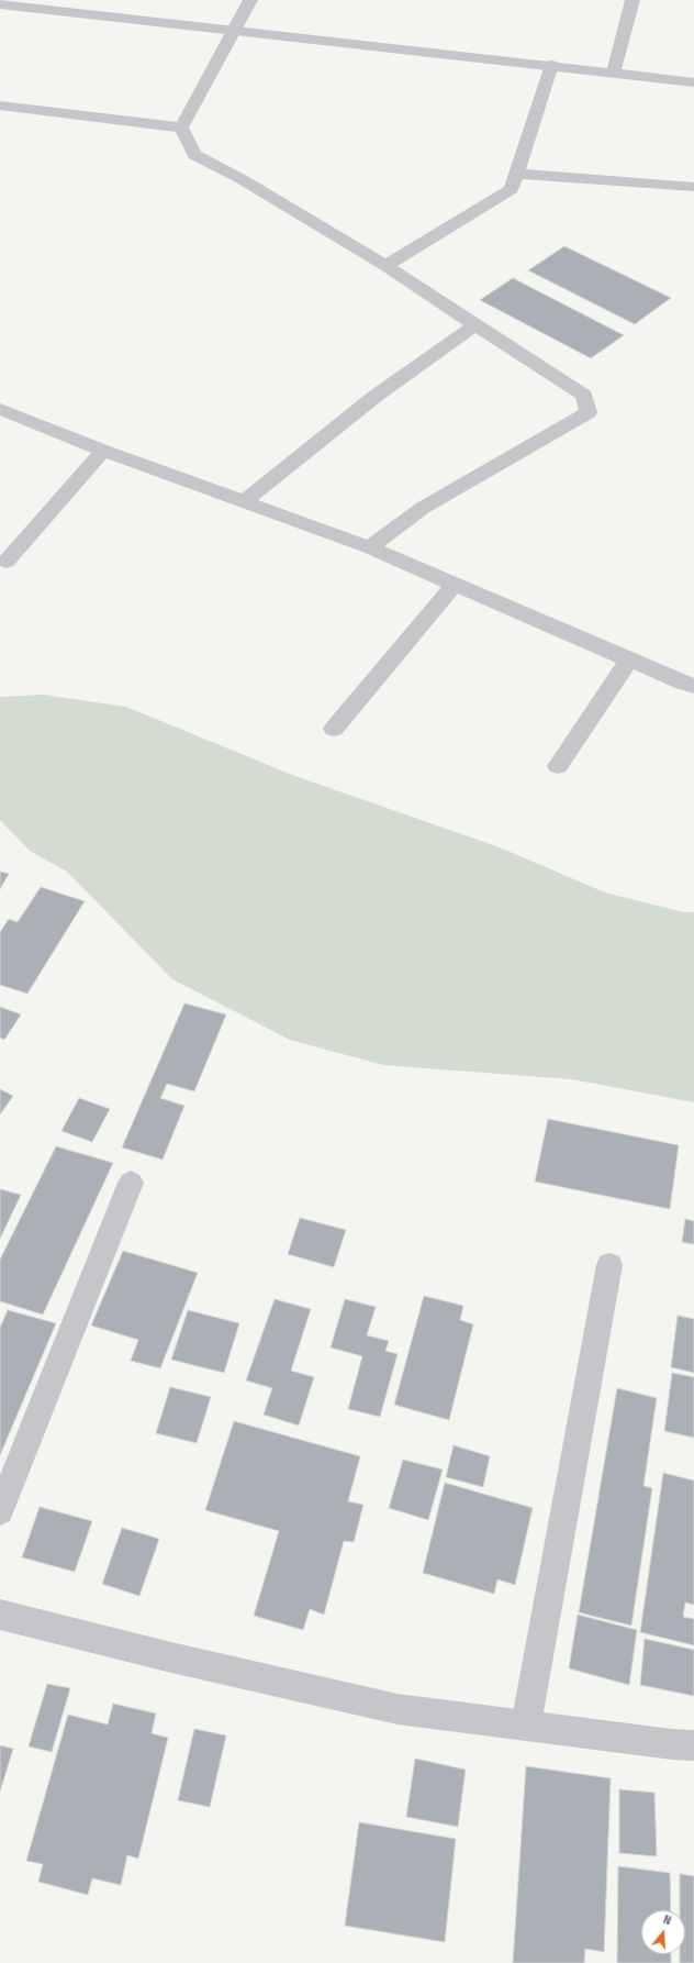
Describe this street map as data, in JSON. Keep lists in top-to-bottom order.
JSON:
{
  "north": "top"
}
